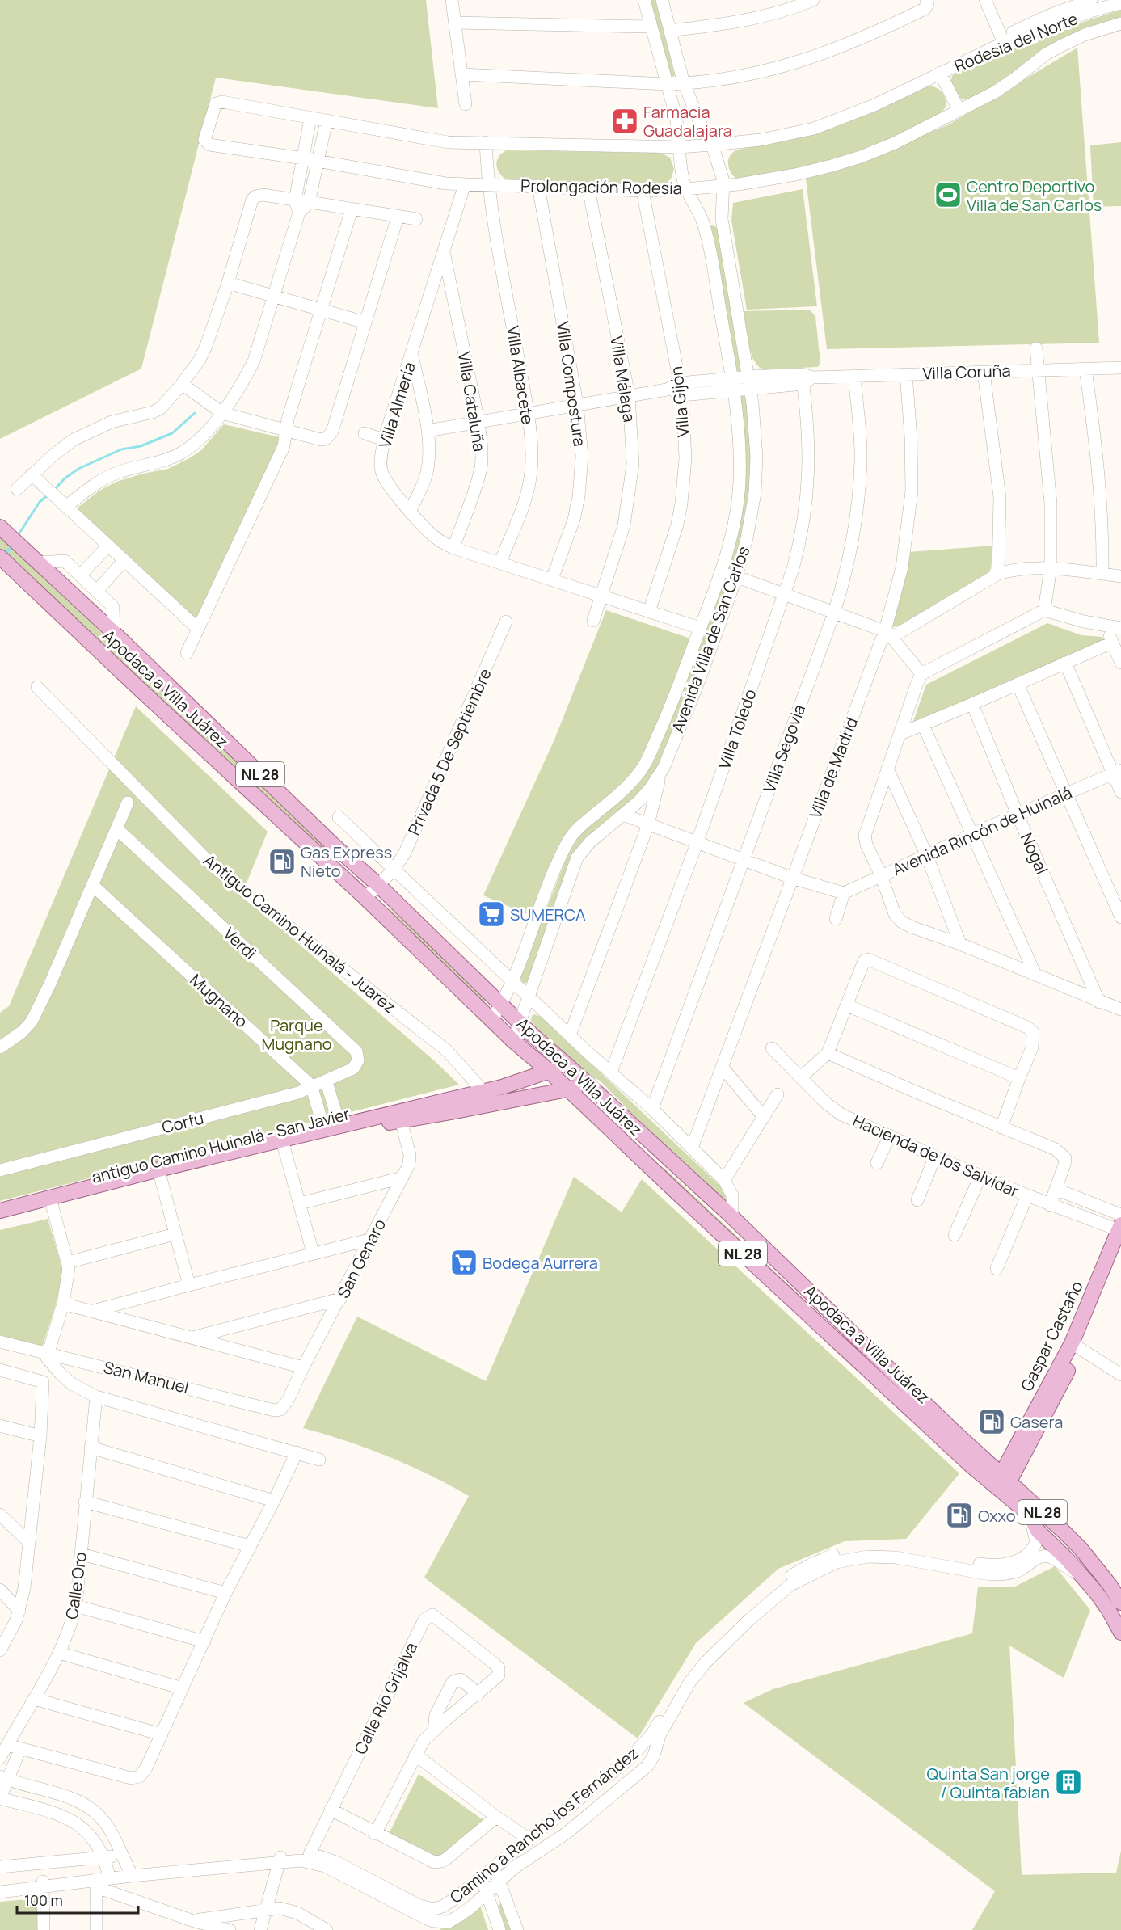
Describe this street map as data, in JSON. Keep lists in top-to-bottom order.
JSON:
{
  "streets": {
    "main road": [
      "Apodaca a Villa Juárez",
      "NL 28",
      "antiguo Camino Huinalá - San Javier",
      "Gaspar Castaño"
    ],
    "street": [
      "Rodesia del Norte",
      "Prolongación Rodesia",
      "Villa Coruña",
      "Villa Albacete",
      "Villa Málaga",
      "Villa Compostura",
      "Villa Cataluña",
      "Villa Gijón",
      "Villa Almería",
      "Avenida Villa de San Carlos",
      "Villa Toledo",
      "Villa Segovia",
      "Privada 5 De Septiembre",
      "Villa de Madrid",
      "Avenida Rincón de Huinalá",
      "Nogal",
      "Antiguo Camino Huinalá - Juarez",
      "Verdi",
      "Mugnano",
      "Corfu",
      "Hacienda de los Salvidar",
      "San Genaro",
      "San Manuel",
      "Calle Oro",
      "Calle Río Grijalva",
      "Camino a Rancho los Fernández"
    ]
  },
  "crossings": [
    ["Rodesia del Norte", "Prolongación Rodesia"],
    ["Prolongación Rodesia", "Villa Albacete"],
    ["Prolongación Rodesia", "Villa Málaga"],
    ["Prolongación Rodesia", "Villa Compostura"],
    ["Prolongación Rodesia", "Villa Gijón"],
    ["Prolongación Rodesia", "Villa Almería"],
    ["Prolongación Rodesia", "Avenida Villa de San Carlos"],
    ["Villa Coruña", "Villa Albacete"],
    ["Villa Coruña", "Villa Málaga"],
    ["Villa Coruña", "Villa Compostura"],
    ["Villa Coruña", "Villa Cataluña"],
    ["Villa Coruña", "Villa Gijón"],
    ["Villa Coruña", "Avenida Villa de San Carlos"],
    ["Villa Coruña", "Villa Toledo"],
    ["Villa Coruña", "Villa Segovia"],
    ["Villa Coruña", "Villa de Madrid"],
    ["Villa Albacete", "Villa Almería"],
    ["Villa Málaga", "Villa Almería"],
    ["Villa Compostura", "Villa Almería"],
    ["Villa Cataluña", "Villa Almería"],
    ["Villa Gijón", "Villa Almería"],
    ["Villa Almería", "Avenida Villa de San Carlos"],
    ["Avenida Villa de San Carlos", "Apodaca a Villa Juárez"],
    ["Apodaca a Villa Juárez", "Privada 5 De Septiembre"],
    ["Apodaca a Villa Juárez", "antiguo Camino Huinalá - San Javier"],
    ["Apodaca a Villa Juárez", "Gaspar Castaño"],
    ["Apodaca a Villa Juárez", "Camino a Rancho los Fernández"],
    ["Avenida Rincón de Huinalá", "Nogal"],
    ["Antiguo Camino Huinalá - Juarez", "antiguo Camino Huinalá - San Javier"],
    ["Verdi", "Corfu"],
    ["Mugnano", "Corfu"],
    ["antiguo Camino Huinalá - San Javier", "San Genaro"],
    ["Hacienda de los Salvidar", "Gaspar Castaño"],
    ["San Genaro", "San Manuel"],
    ["Calle Río Grijalva", "Camino a Rancho los Fernández"]
  ],
  "parks": ["Parque Mugnano"],
  "places": {
    "pharmacy": ["Farmacia Guadalajara"],
    "sports": ["Centro Deportivo Villa de San Carlos"],
    "fuel station": ["Gas Express Nieto", "Gasera", "Oxxo"],
    "supermarket": ["SUMERCA", "Bodega Aurrera"],
    "building": ["Quinta San jorge / Quinta fabian"]
  },
  "scale_bar": "100 m"
}
